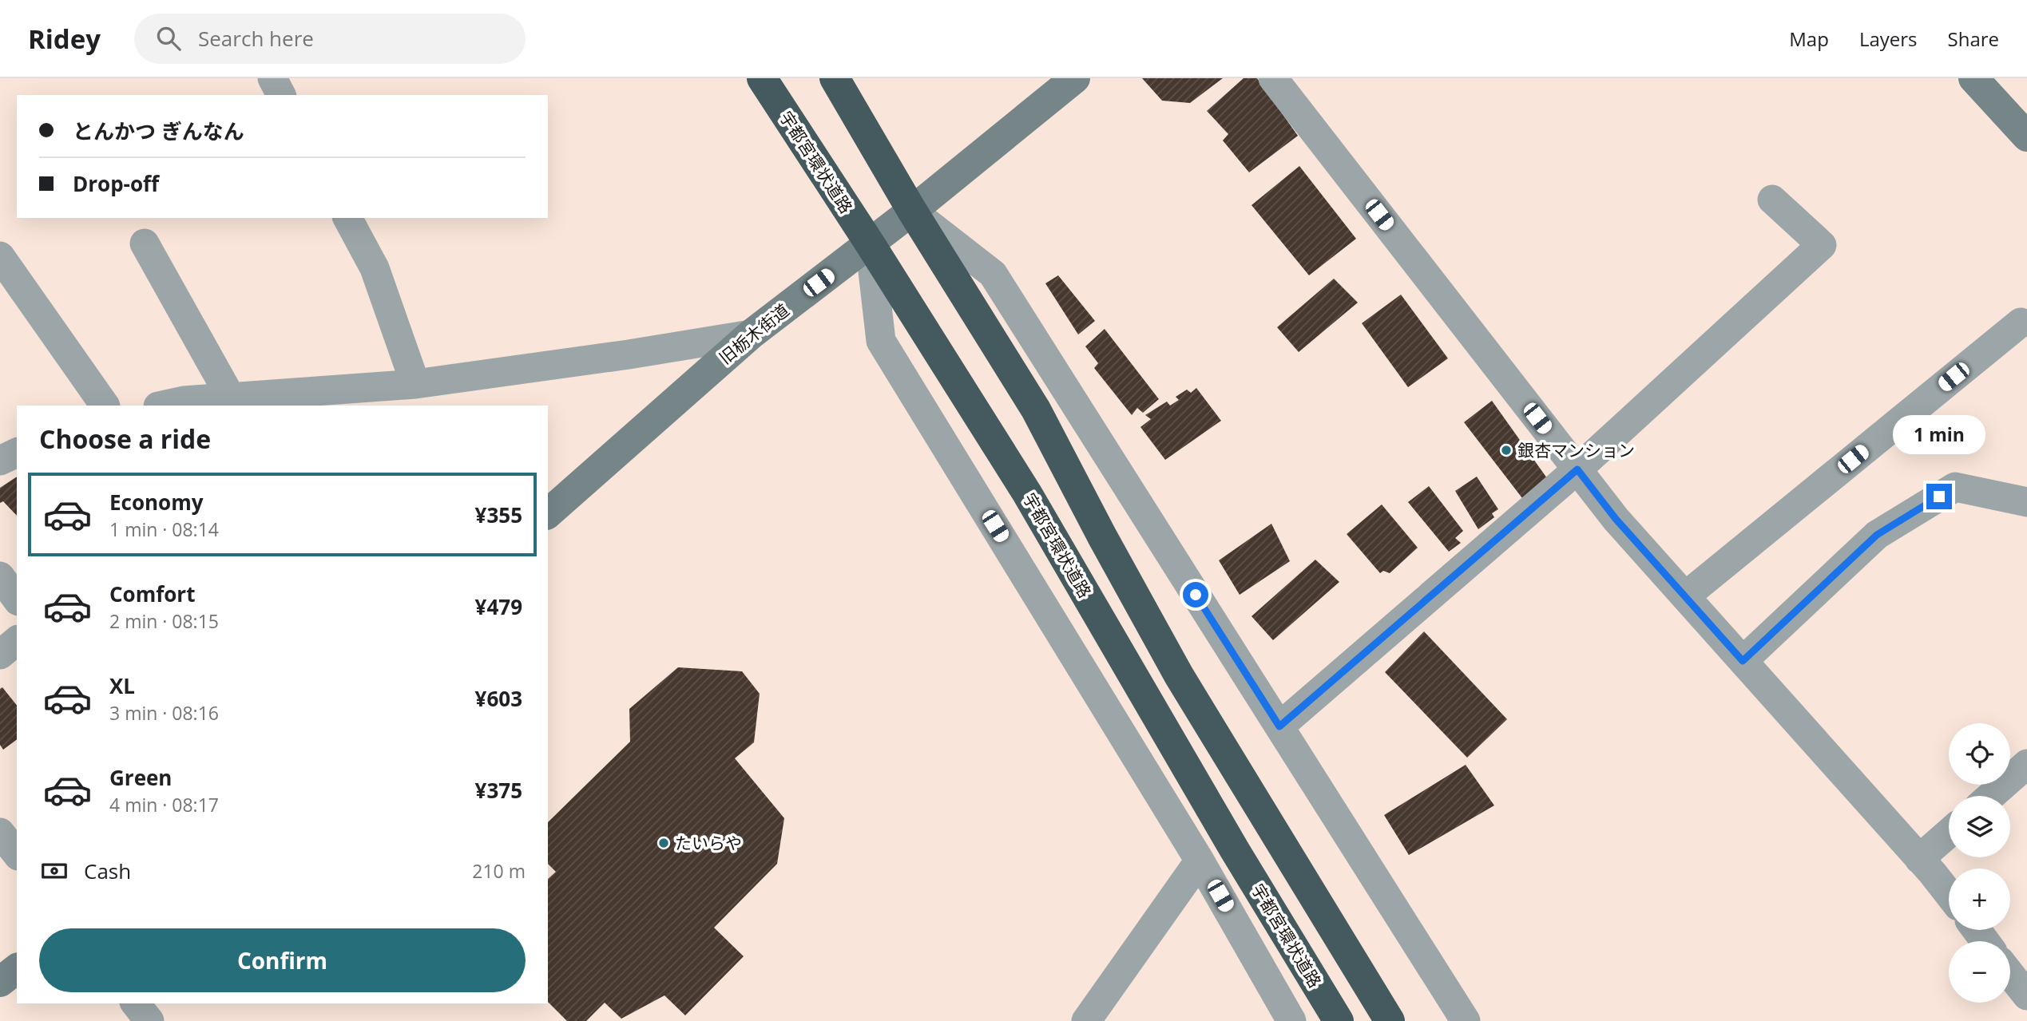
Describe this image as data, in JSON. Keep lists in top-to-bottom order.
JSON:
{
  "streets": {
    "highway": ["宇都宮環状道路"],
    "street": ["旧栃木街道"]
  },
  "crossings": [
    ["宇都宮環状道路", "旧栃木街道"]
  ],
  "places": ["銀杏マンション", "たいらや"],
  "page": {
    "header": "Ridey",
    "search": "Search here",
    "nav": ["Map", "Layers", "Share"],
    "banner": ["とんかつ ぎんなん", "Drop-off"],
    "heading": "Choose a ride",
    "bubble": "1 min",
    "list": [
      {
        "name": "Economy",
        "note": "1 min · 08:14",
        "value": "¥355"
      },
      {
        "name": "Comfort",
        "note": "2 min · 08:15",
        "value": "¥479"
      },
      {
        "name": "XL",
        "note": "3 min · 08:16",
        "value": "¥603"
      },
      {
        "name": "Green",
        "note": "4 min · 08:17",
        "value": "¥375"
      }
    ],
    "map_buttons": ["+", "−"],
    "pay": ["Cash", "210 m"],
    "buttons": "Confirm"
  }
}
